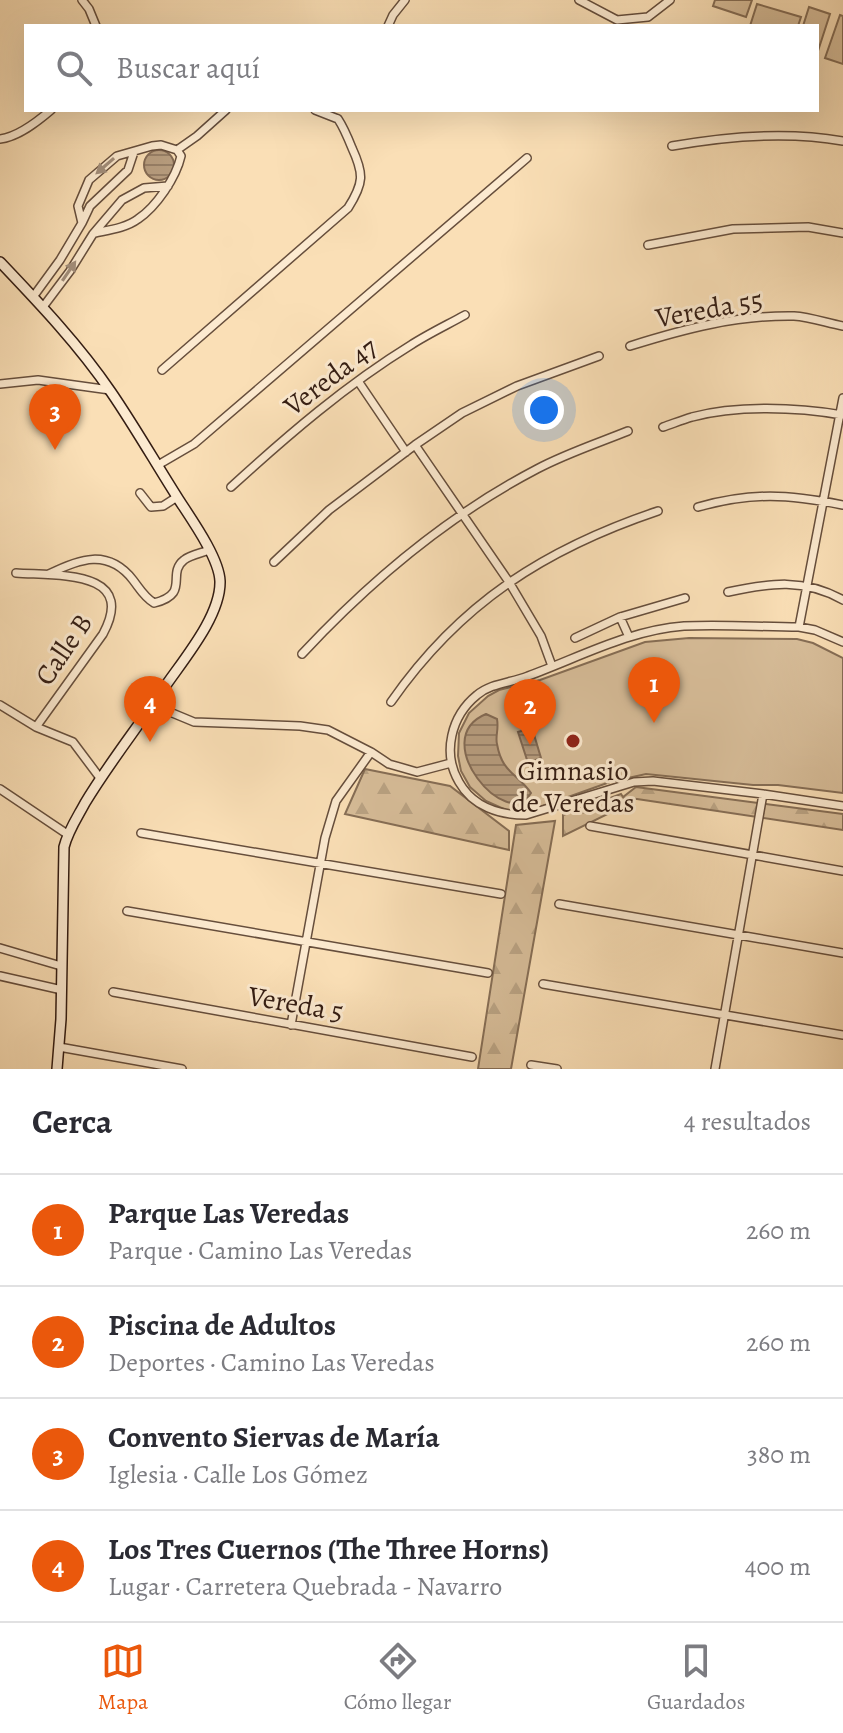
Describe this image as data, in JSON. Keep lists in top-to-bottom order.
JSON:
{
  "streets": {
    "street": [
      "Vereda 55",
      "Vereda 47",
      "Calle B",
      "Vereda 5"
    ]
  },
  "places": ["Gimnasio de Veredas"],
  "page": {
    "search": "Buscar aquí",
    "pins": [
      "3",
      "1",
      "4",
      "2"
    ],
    "heading": ["Cerca", "4 resultados"],
    "list": [
      {
        "mark": "1",
        "name": "Parque Las Veredas",
        "note": "Parque · Camino Las Veredas",
        "value": "260 m"
      },
      {
        "mark": "2",
        "name": "Piscina de Adultos",
        "note": "Deportes · Camino Las Veredas",
        "value": "260 m"
      },
      {
        "mark": "3",
        "name": "Convento Siervas de María",
        "note": "Iglesia · Calle Los Gómez",
        "value": "380 m"
      },
      {
        "mark": "4",
        "name": "Los Tres Cuernos (The Three Horns)",
        "note": "Lugar · Carretera Quebrada - Navarro",
        "value": "400 m"
      }
    ],
    "nav": ["Mapa", "Cómo llegar", "Guardados"]
  }
}
